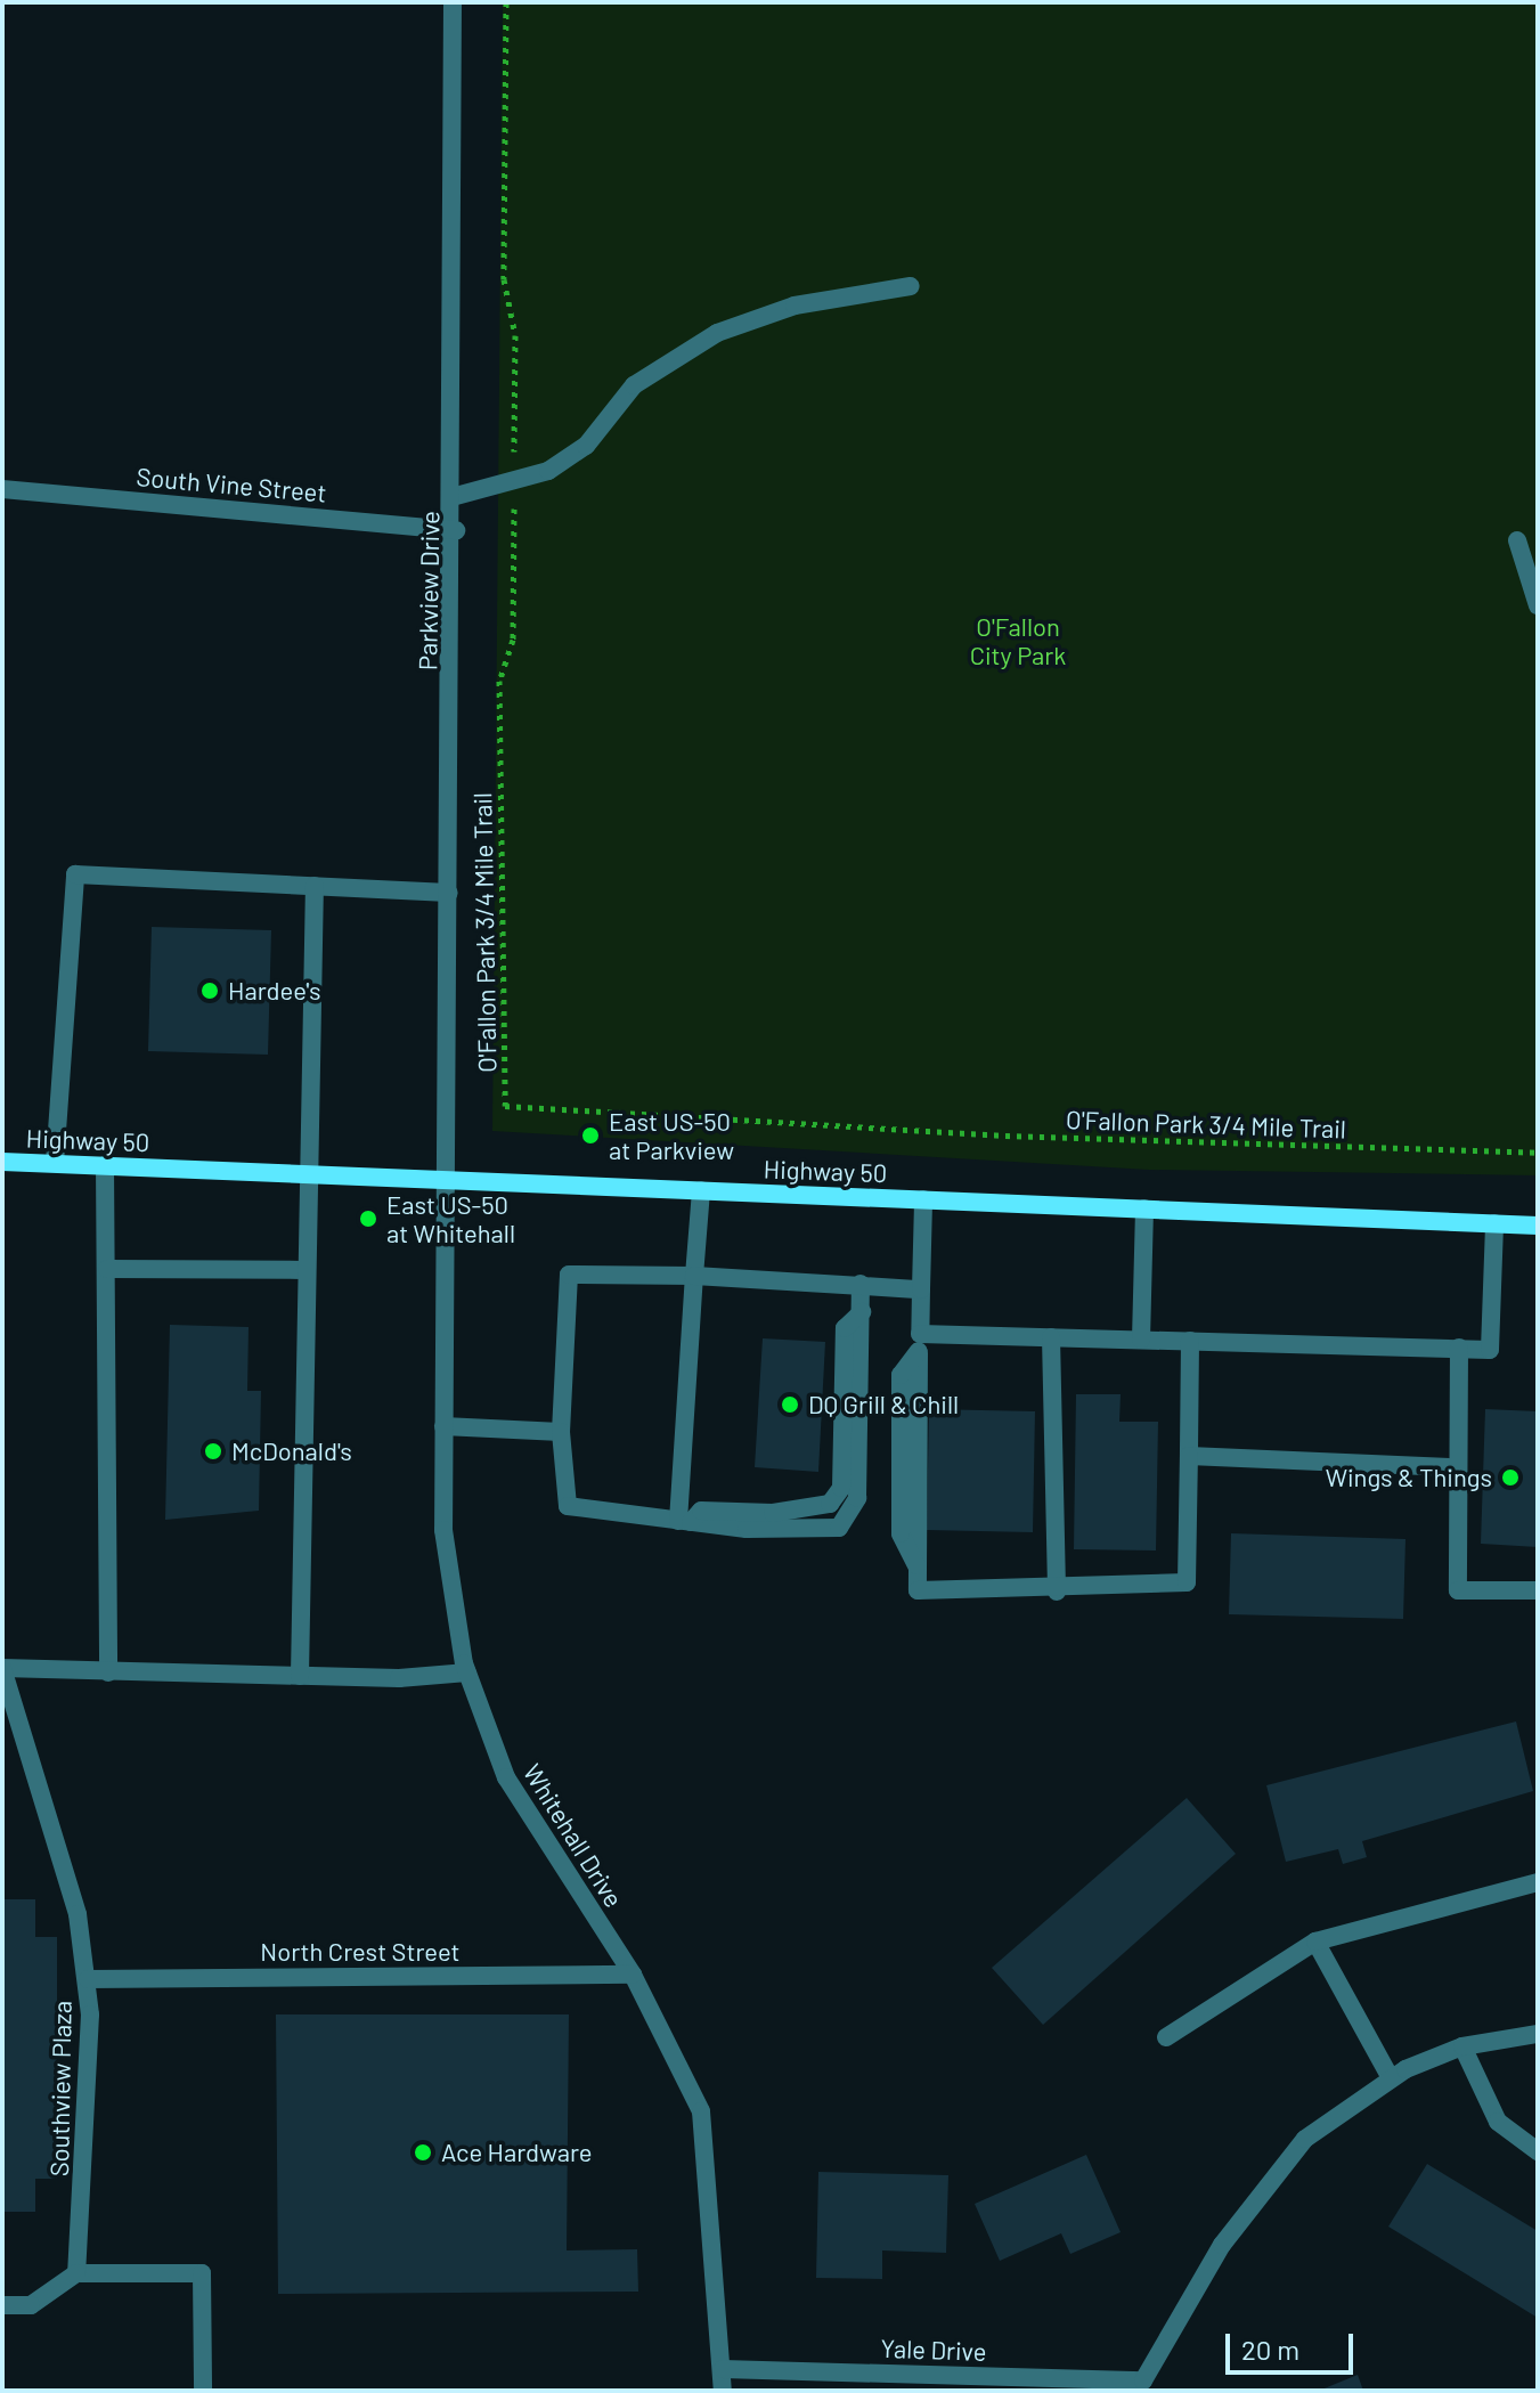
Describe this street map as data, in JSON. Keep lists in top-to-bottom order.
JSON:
{
  "streets": {
    "main road": ["Highway 50"],
    "street": [
      "South Vine Street",
      "Parkview Drive",
      "Whitehall Drive",
      "North Crest Street",
      "Southview Plaza",
      "Yale Drive"
    ],
    "path": ["O'Fallon Park 3/4 Mile Trail"]
  },
  "crossings": [
    ["South Vine Street", "Parkview Drive"],
    ["Parkview Drive", "Highway 50"],
    ["Parkview Drive", "Whitehall Drive"],
    ["Highway 50", "Whitehall Drive"],
    ["Whitehall Drive", "North Crest Street"],
    ["Whitehall Drive", "Yale Drive"],
    ["North Crest Street", "Southview Plaza"]
  ],
  "parks": ["O'Fallon City Park"],
  "places": [
    "Hardee's",
    "East US-50 at Parkview",
    "East US-50 at Whitehall",
    "DQ Grill & Chill",
    "McDonald's",
    "Wings & Things",
    "Ace Hardware"
  ],
  "scale_bar": "20 m"
}
